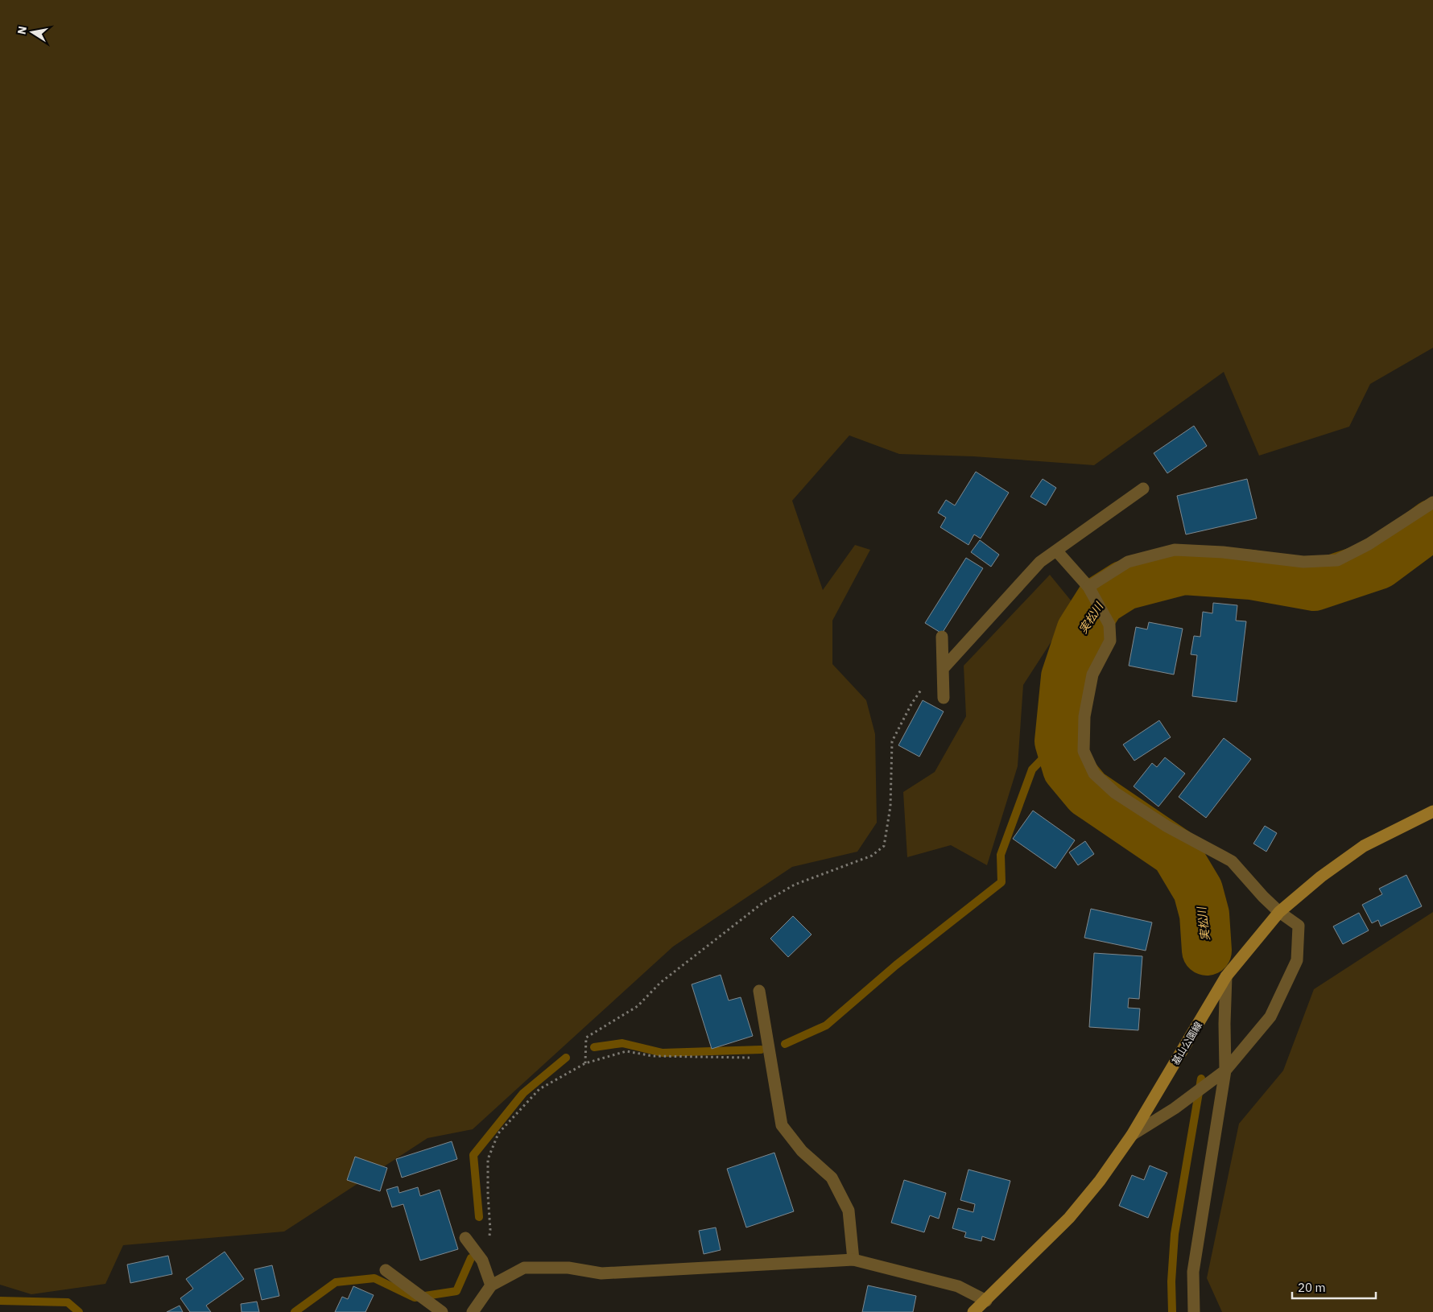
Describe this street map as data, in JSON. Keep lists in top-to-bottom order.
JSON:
{
  "streets": {
    "main road": ["基山公園線"]
  },
  "water": ["実松川"],
  "scale_bar": "20 m",
  "north": "left"
}
